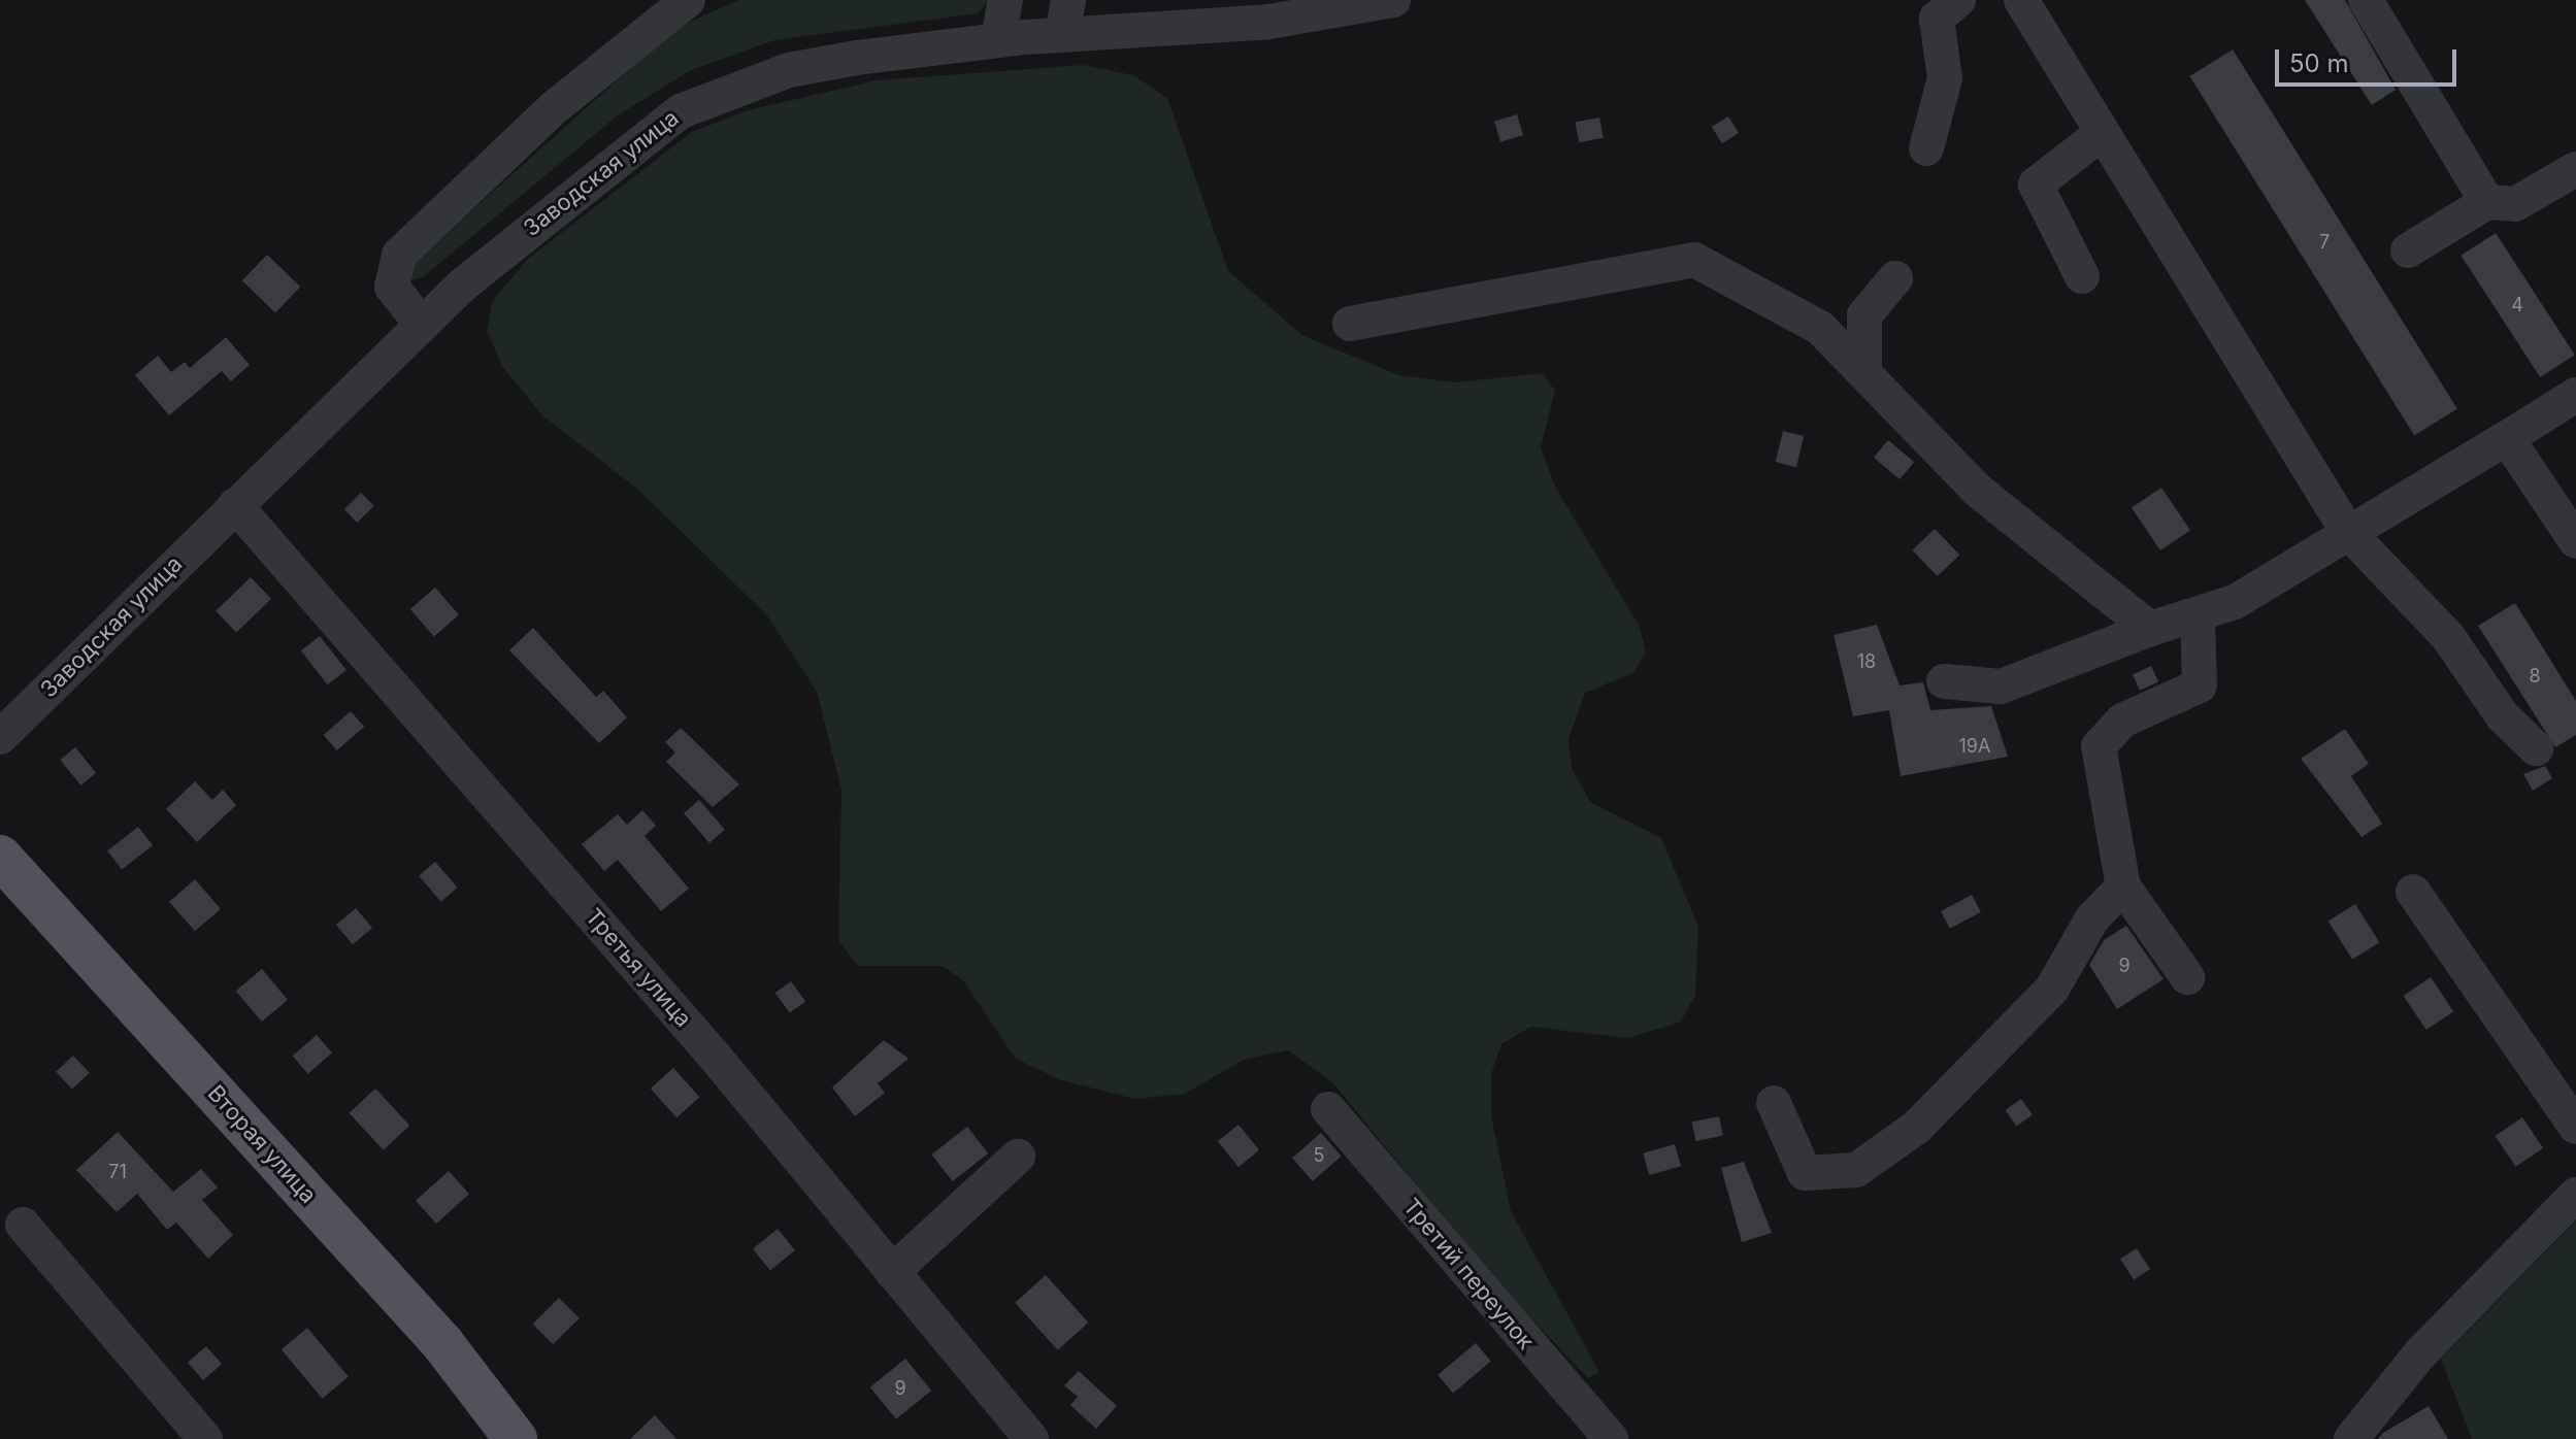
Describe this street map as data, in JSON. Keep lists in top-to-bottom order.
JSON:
{
  "streets": {
    "main road": ["Вторая улица"],
    "street": ["Заводская улица", "Третья улица", "Третий переулок"]
  },
  "crossings": [
    ["Заводская улица", "Третья улица"]
  ],
  "house_numbers": [
    "7",
    "4",
    "18",
    "8",
    "19А",
    "9",
    "5",
    "71",
    "9"
  ],
  "scale_bar": "50 m"
}
